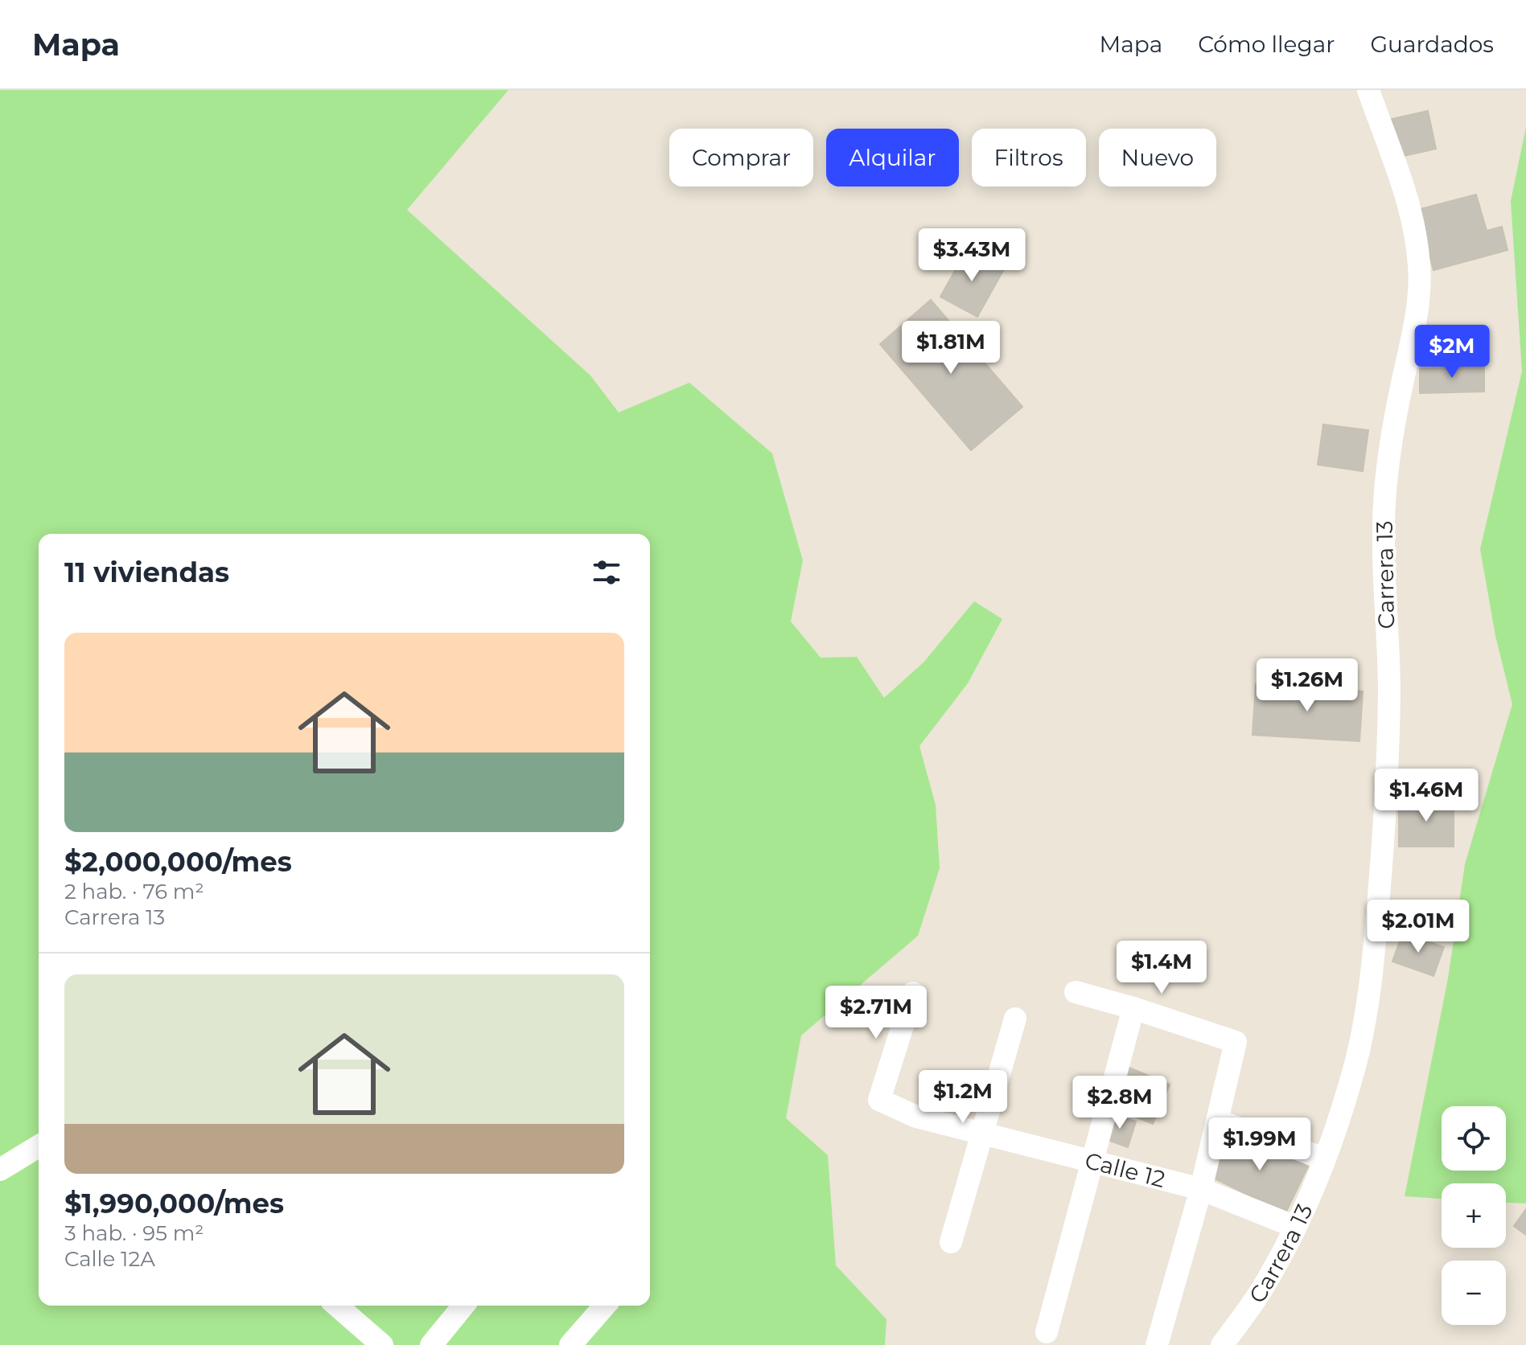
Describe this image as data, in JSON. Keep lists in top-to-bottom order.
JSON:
{
  "streets": {
    "street": ["Carrera 13", "Calle 12"]
  },
  "crossings": [
    ["Carrera 13", "Calle 12"]
  ],
  "page": {
    "header": "Mapa",
    "nav": ["Mapa", "Cómo llegar", "Guardados"],
    "chip": [
      "Comprar",
      "Alquilar",
      "Filtros",
      "Nuevo"
    ],
    "price": [
      "$3.43M",
      "$1.81M",
      "$2M",
      "$1.26M",
      "$1.46M",
      "$2.01M",
      "$1.4M",
      "$2.71M",
      "$1.2M",
      "$2.8M",
      "$1.99M"
    ],
    "heading": "11 viviendas",
    "list": [
      {
        "name": "$2,000,000/mes",
        "note": "2 hab. · 76 m² · Carrera 13"
      },
      {
        "name": "$1,990,000/mes",
        "note": "3 hab. · 95 m² · Calle 12A"
      }
    ],
    "map_buttons": ["+", "−"]
  }
}
